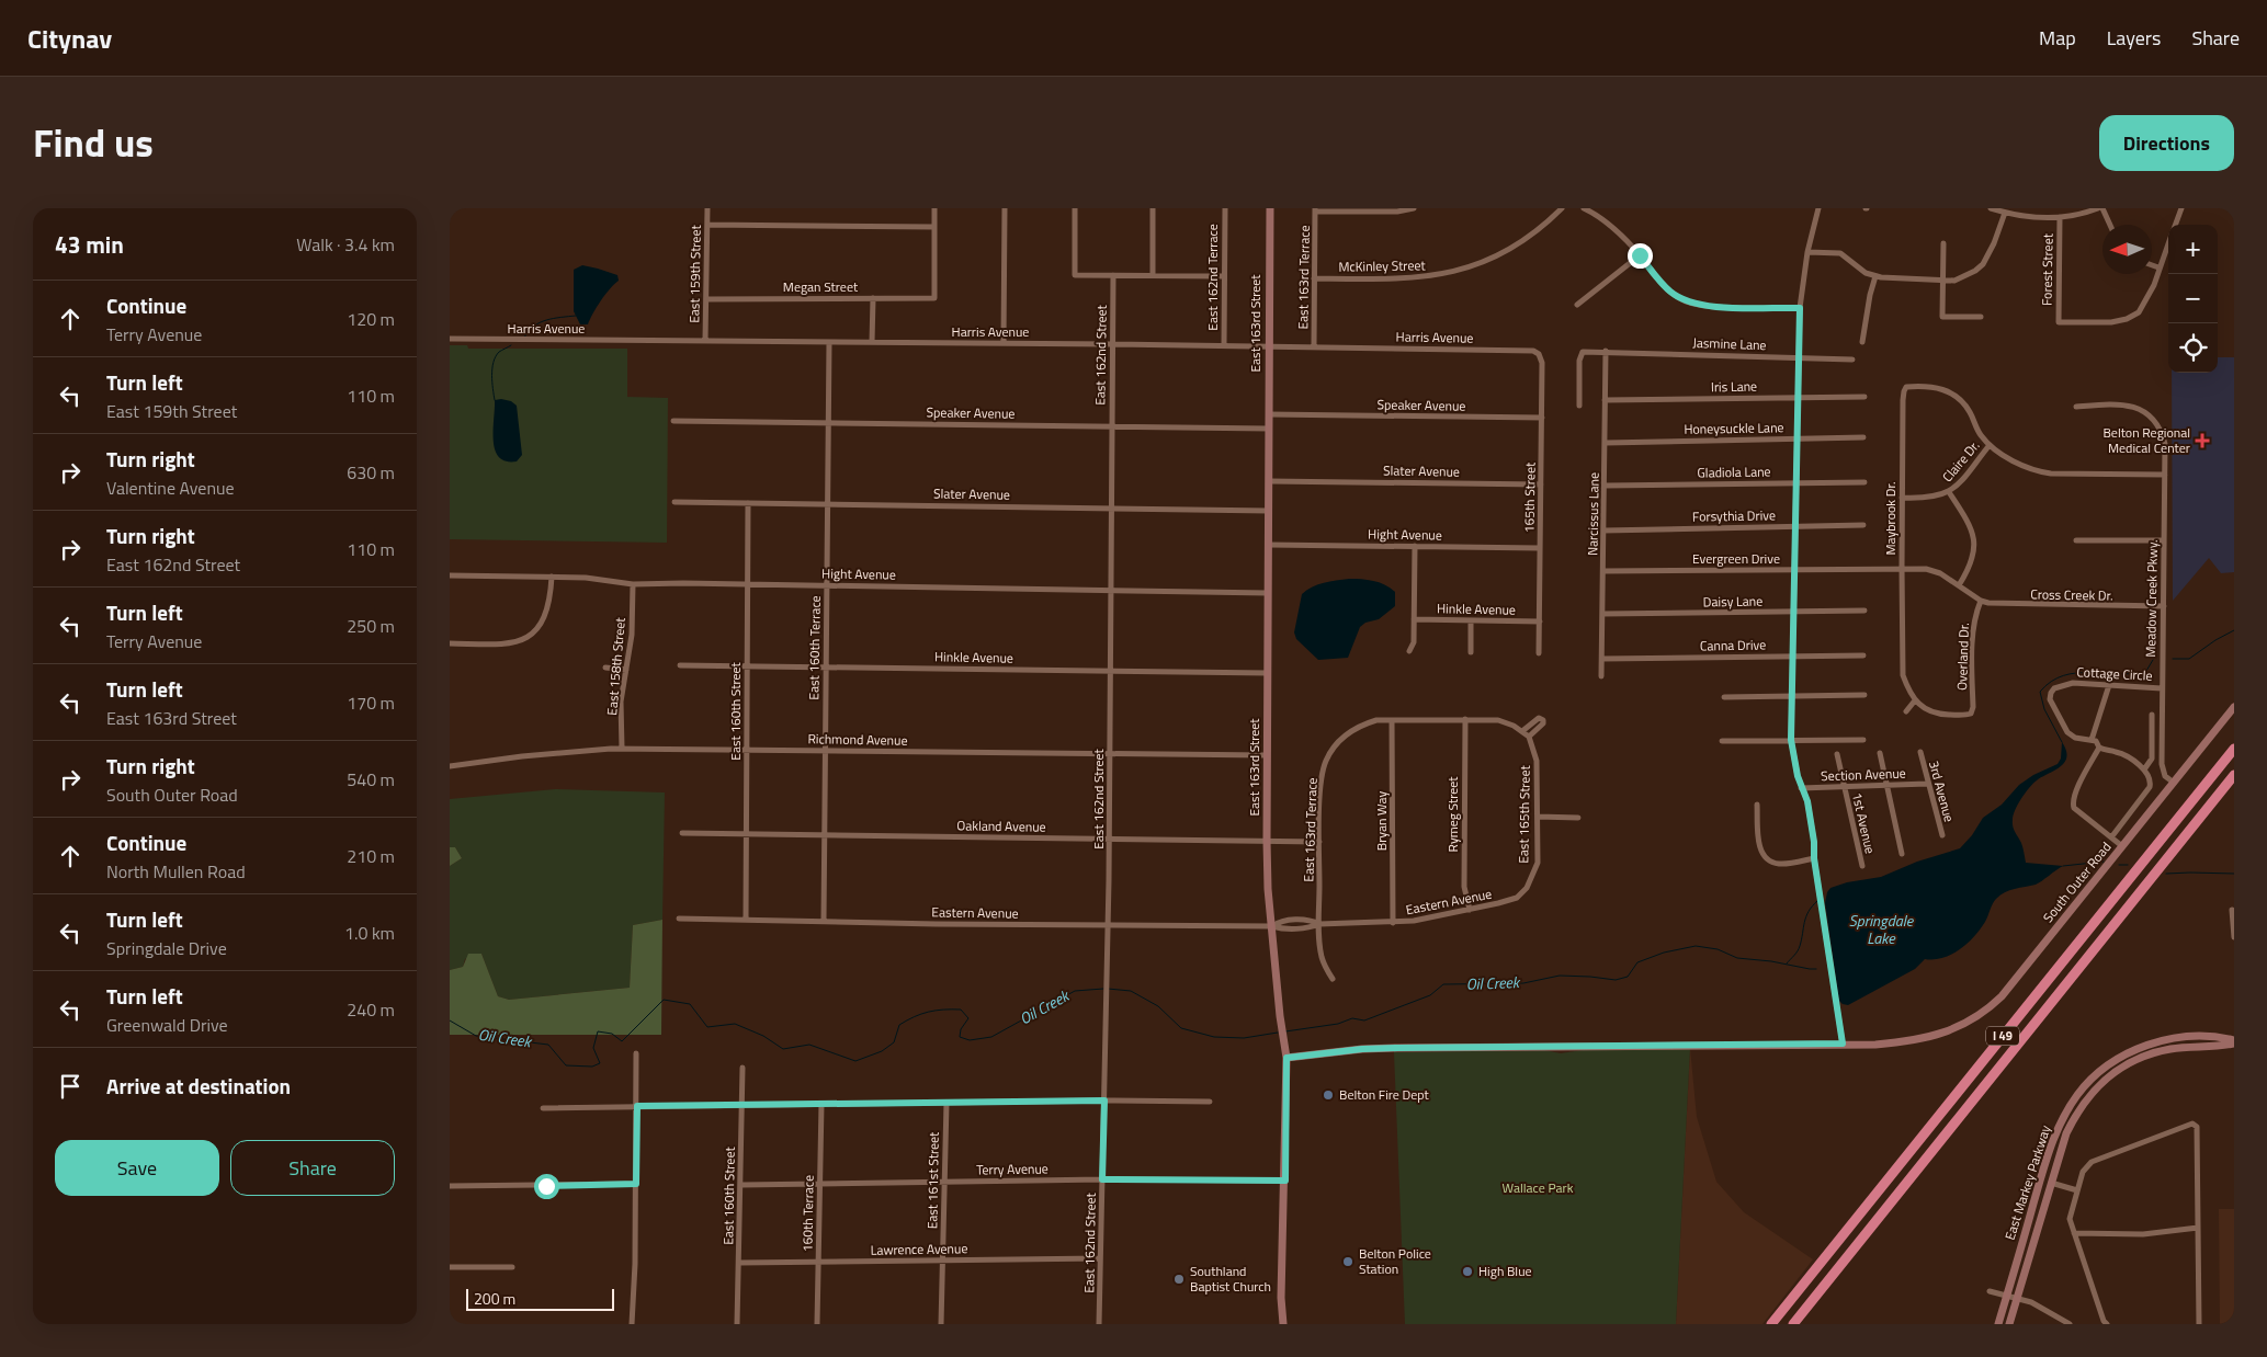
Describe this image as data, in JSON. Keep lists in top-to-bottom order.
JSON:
{
  "streets": {
    "highway": ["I 49"],
    "street": [
      "McKinley Street",
      "Forest Street",
      "East 159th Street",
      "East 162nd Terrace",
      "East 163rd Terrace",
      "Megan Street",
      "East 163rd Street",
      "Harris Avenue",
      "Jasmine Lane",
      "East 162nd Street",
      "Iris Lane",
      "Speaker Avenue",
      "Honeysuckle Lane",
      "Claire Dr.",
      "Slater Avenue",
      "Gladiola Lane",
      "165th Street",
      "Narcissus Lane",
      "Forsythia Drive",
      "Maybrook Dr.",
      "Hight Avenue",
      "Evergreen Drive",
      "Cross Creek Dr.",
      "Meadow Creek Pkwy.",
      "Daisy Lane",
      "Hinkle Avenue",
      "Canna Drive",
      "East 160th Terrace",
      "Overland Dr.",
      "East 158th Street",
      "Cottage Circle",
      "East 160th Street",
      "Richmond Avenue",
      "Section Avenue",
      "3rd Avenue",
      "Rymeg Street",
      "East 165th Street",
      "Bryan Way",
      "1st Avenue",
      "Oakland Avenue",
      "South Outer Road",
      "Eastern Avenue",
      "Terry Avenue",
      "East 161st Street",
      "East Markey Parkway",
      "160th Terrace",
      "Lawrence Avenue"
    ]
  },
  "crossings": [
    ["McKinley Street", "East 163rd Terrace"],
    ["East 159th Street", "Megan Street"],
    ["East 159th Street", "Harris Avenue"],
    ["East 162nd Terrace", "Harris Avenue"],
    ["East 163rd Terrace", "Harris Avenue"],
    ["East 163rd Terrace", "Bryan Way"],
    ["East 163rd Terrace", "Oakland Avenue"],
    ["East 163rd Terrace", "Eastern Avenue"],
    ["East 163rd Street", "Harris Avenue"],
    ["East 163rd Street", "Speaker Avenue"],
    ["East 163rd Street", "Slater Avenue"],
    ["East 163rd Street", "Hight Avenue"],
    ["East 163rd Street", "Hinkle Avenue"],
    ["East 163rd Street", "Richmond Avenue"],
    ["East 163rd Street", "Oakland Avenue"],
    ["East 163rd Street", "South Outer Road"],
    ["East 163rd Street", "Eastern Avenue"],
    ["East 163rd Street", "Terry Avenue"],
    ["Harris Avenue", "East 162nd Street"],
    ["Harris Avenue", "165th Street"],
    ["Harris Avenue", "East 160th Terrace"],
    ["Jasmine Lane", "Narcissus Lane"],
    ["East 162nd Street", "Speaker Avenue"],
    ["East 162nd Street", "Slater Avenue"],
    ["East 162nd Street", "Hight Avenue"],
    ["East 162nd Street", "Hinkle Avenue"],
    ["East 162nd Street", "Richmond Avenue"],
    ["East 162nd Street", "Oakland Avenue"],
    ["East 162nd Street", "Eastern Avenue"],
    ["East 162nd Street", "Terry Avenue"],
    ["East 162nd Street", "Lawrence Avenue"],
    ["Iris Lane", "Narcissus Lane"],
    ["Speaker Avenue", "165th Street"],
    ["Speaker Avenue", "East 160th Terrace"],
    ["Honeysuckle Lane", "Narcissus Lane"],
    ["Claire Dr.", "Maybrook Dr."],
    ["Slater Avenue", "165th Street"],
    ["Slater Avenue", "East 160th Terrace"],
    ["Slater Avenue", "East 160th Street"],
    ["Gladiola Lane", "Narcissus Lane"],
    ["165th Street", "Hight Avenue"],
    ["165th Street", "Hinkle Avenue"],
    ["Narcissus Lane", "Forsythia Drive"],
    ["Narcissus Lane", "Evergreen Drive"],
    ["Narcissus Lane", "Daisy Lane"],
    ["Narcissus Lane", "Canna Drive"],
    ["Maybrook Dr.", "Evergreen Drive"],
    ["Maybrook Dr.", "Overland Dr."],
    ["Hight Avenue", "East 160th Terrace"],
    ["Hight Avenue", "East 158th Street"],
    ["Hight Avenue", "East 160th Street"],
    ["Evergreen Drive", "Cross Creek Dr."],
    ["Evergreen Drive", "Overland Dr."],
    ["Cross Creek Dr.", "Meadow Creek Pkwy."],
    ["Cross Creek Dr.", "Overland Dr."],
    ["Meadow Creek Pkwy.", "Cottage Circle"],
    ["Meadow Creek Pkwy.", "South Outer Road"],
    ["Hinkle Avenue", "East 160th Terrace"],
    ["Hinkle Avenue", "East 160th Street"],
    ["East 160th Terrace", "Richmond Avenue"],
    ["East 160th Terrace", "Oakland Avenue"],
    ["East 160th Terrace", "Eastern Avenue"],
    ["East 158th Street", "Richmond Avenue"],
    ["East 160th Street", "Richmond Avenue"],
    ["East 160th Street", "Oakland Avenue"],
    ["East 160th Street", "Eastern Avenue"],
    ["East 160th Street", "Terry Avenue"],
    ["East 160th Street", "Lawrence Avenue"],
    ["Section Avenue", "3rd Avenue"],
    ["Section Avenue", "1st Avenue"],
    ["Rymeg Street", "Eastern Avenue"],
    ["East 165th Street", "Eastern Avenue"],
    ["Bryan Way", "Eastern Avenue"],
    ["Terry Avenue", "East 161st Street"],
    ["Terry Avenue", "160th Terrace"],
    ["East 161st Street", "Lawrence Avenue"],
    ["160th Terrace", "Lawrence Avenue"]
  ],
  "water": ["Springdale Lake", "Oil Creek"],
  "parks": ["Wallace Park"],
  "places": {
    "health": ["Belton Regional Medical Center"],
    "other": [
      "Belton Fire Dept",
      "Belton Police Station",
      "High Blue",
      "Southland Baptist Church"
    ]
  },
  "scale_bar": "200 m",
  "north": "left",
  "page": {
    "header": "Citynav",
    "nav": ["Map", "Layers", "Share"],
    "title": "Find us",
    "buttons": [
      "Directions",
      ["Save", "Share"]
    ],
    "heading": ["43 min", "Walk · 3.4 km"],
    "map_buttons": ["+", "−"],
    "list": [
      ["Continue", "Terry Avenue", "120 m"],
      ["Turn left", "East 159th Street", "110 m"],
      ["Turn right", "Valentine Avenue", "630 m"],
      ["Turn right", "East 162nd Street", "110 m"],
      ["Turn left", "Terry Avenue", "250 m"],
      ["Turn left", "East 163rd Street", "170 m"],
      ["Turn right", "South Outer Road", "540 m"],
      ["Continue", "North Mullen Road", "210 m"],
      ["Turn left", "Springdale Drive", "1.0 km"],
      ["Turn left", "Greenwald Drive", "240 m"],
      "Arrive at destination"
    ],
    "scale": "200 m"
  }
}
